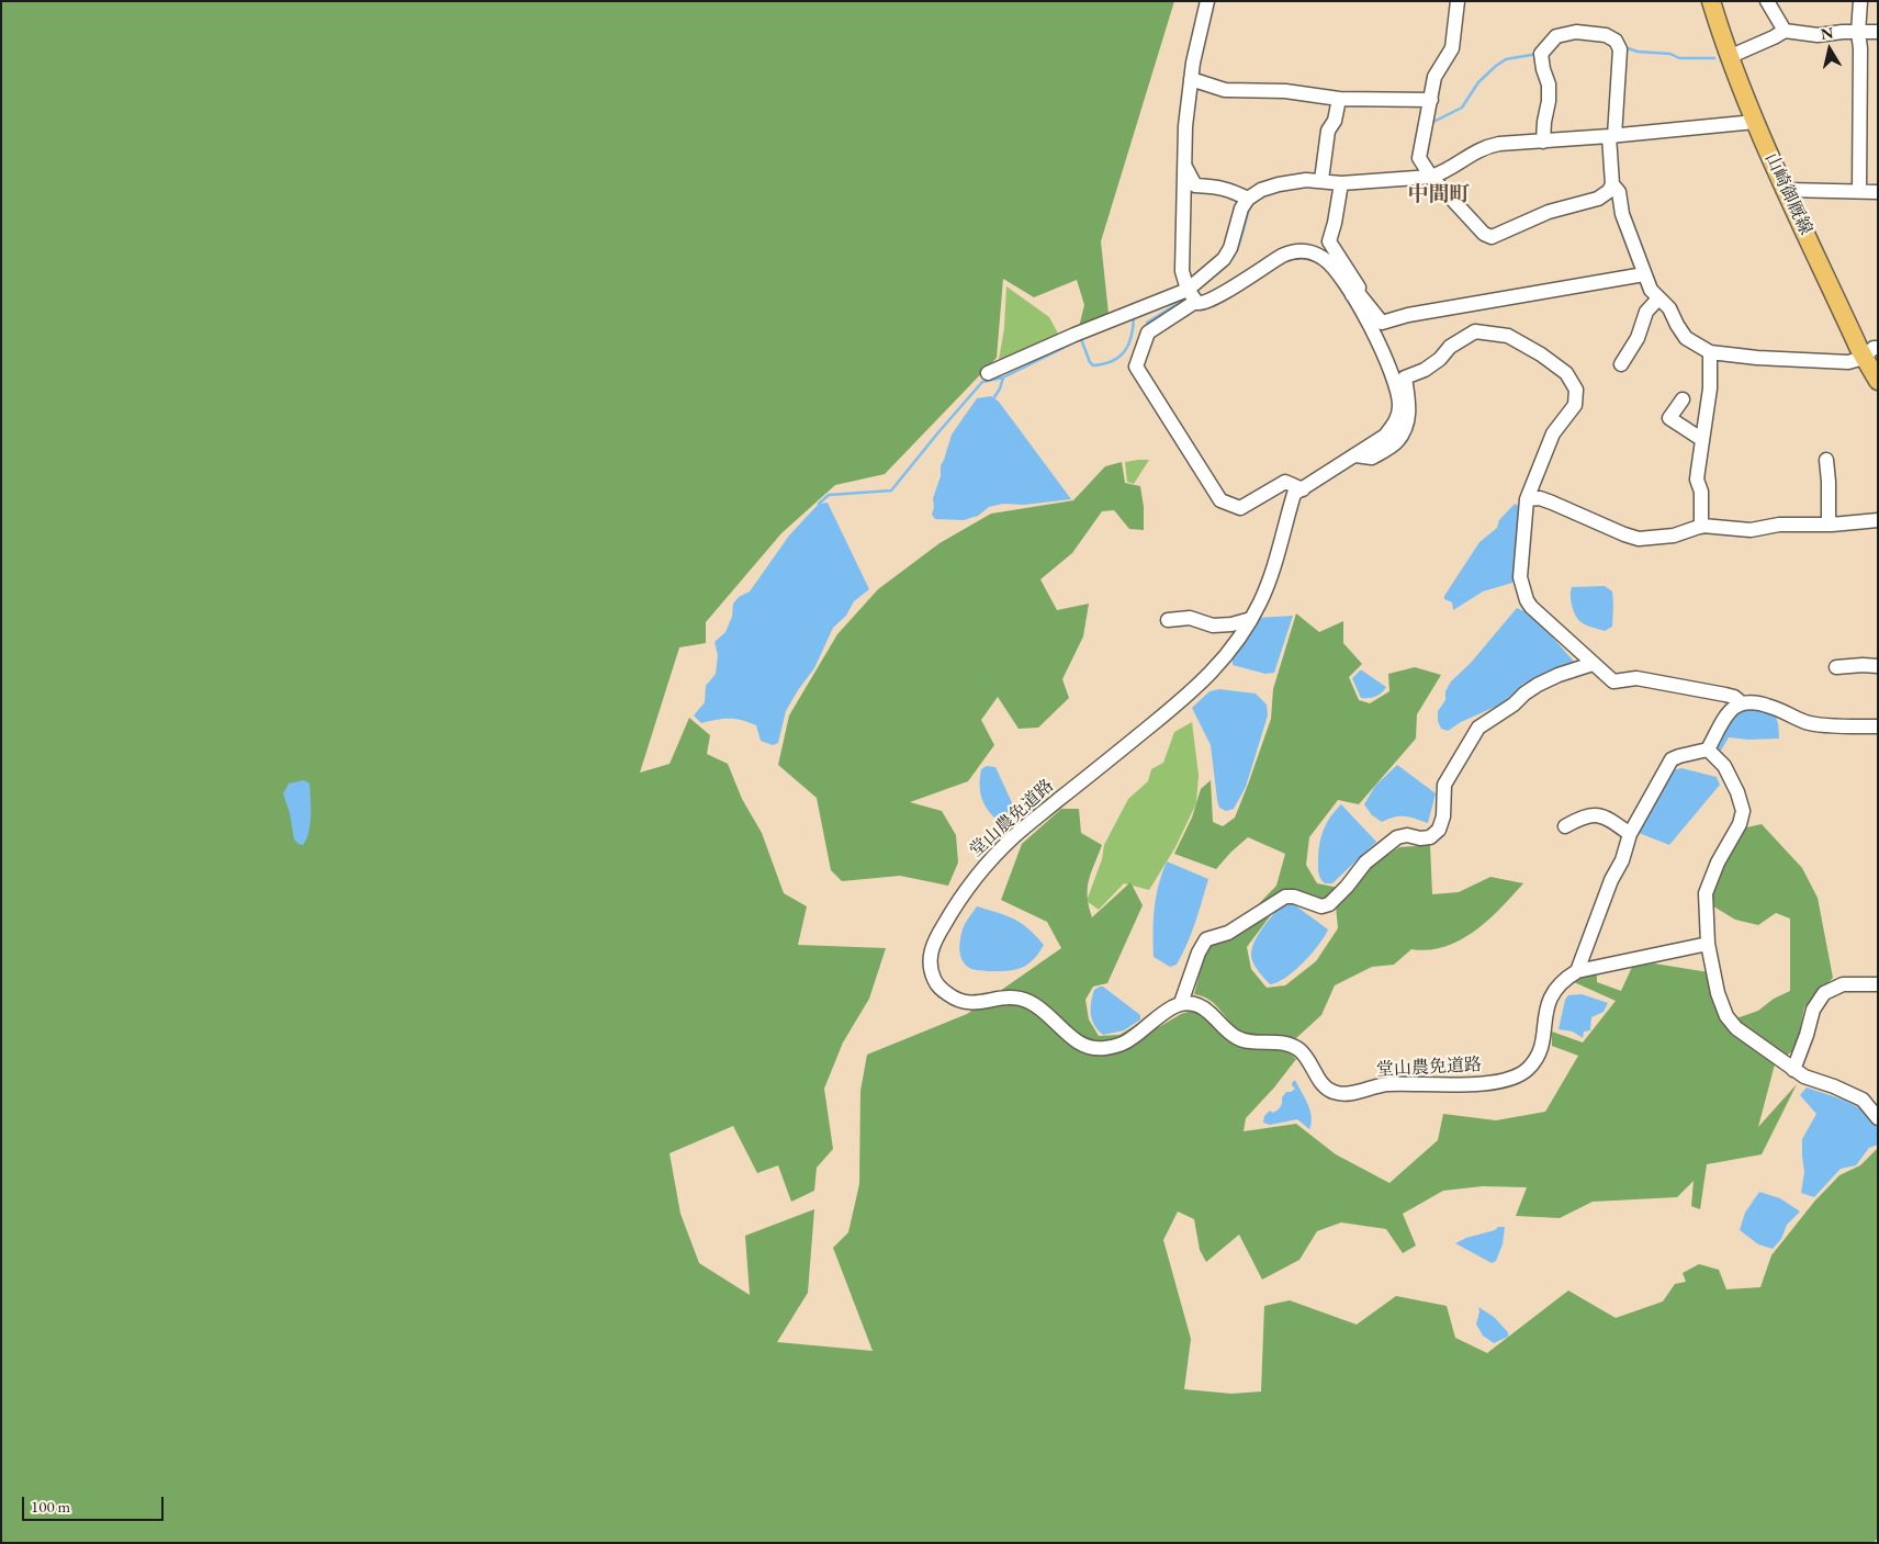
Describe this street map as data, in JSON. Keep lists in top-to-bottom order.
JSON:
{
  "streets": {
    "main road": ["山崎御厩線"],
    "street": ["堂山農免道路"]
  },
  "districts": ["中間町"],
  "scale_bar": "100 m",
  "north": "top"
}
